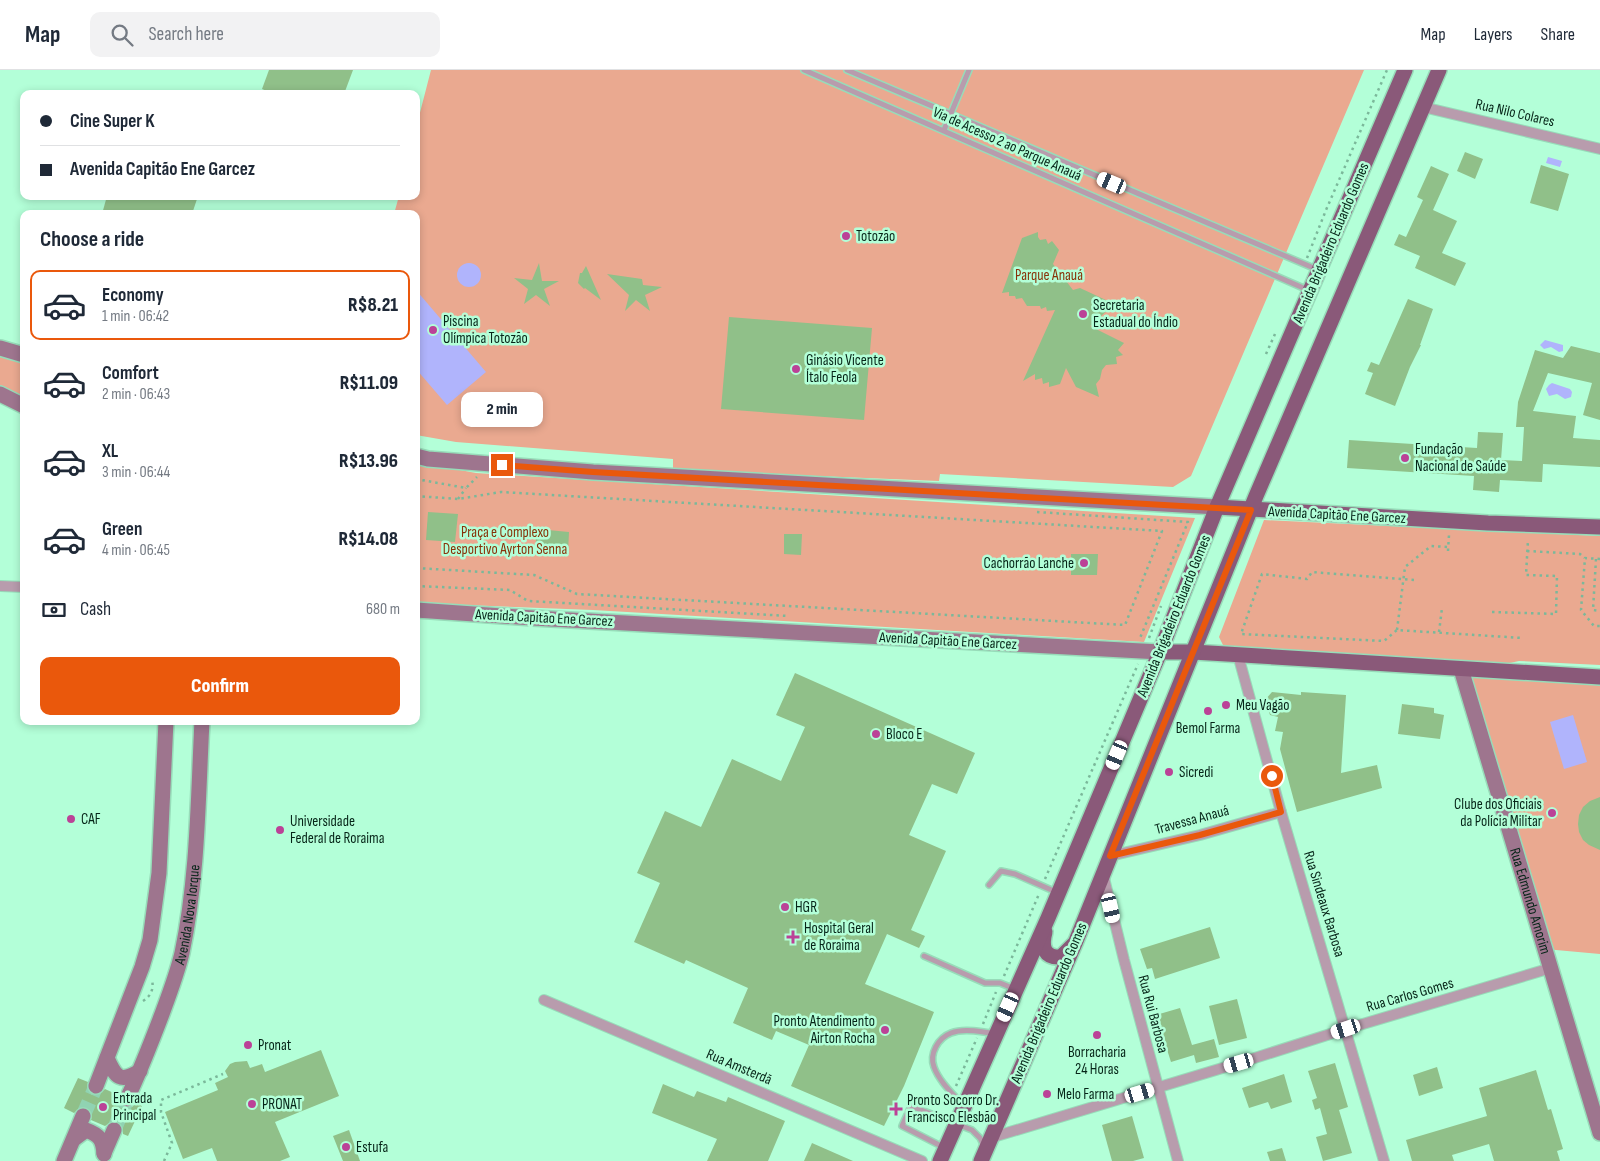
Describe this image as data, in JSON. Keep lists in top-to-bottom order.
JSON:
{
  "streets": {
    "main road": ["Avenida Brigadeiro Eduardo Gomes", "Avenida Capitão Ene Garcez"],
    "street": [
      "Rua Nilo Colares",
      "Travessa Anauá",
      "Rua Edmundo Amorim",
      "Rua Sindeaux Barbosa",
      "Avenida Nova Iorque",
      "Rua Carlos Gomes",
      "Rua Rui Barbosa",
      "Rua Amsterdã"
    ],
    "lane": ["Via de Acesso 2 ao Parque Anauá"]
  },
  "crossings": [
    ["Rua Nilo Colares", "Avenida Brigadeiro Eduardo Gomes"],
    ["Via de Acesso 2 ao Parque Anauá", "Avenida Brigadeiro Eduardo Gomes"],
    ["Avenida Brigadeiro Eduardo Gomes", "Avenida Capitão Ene Garcez"],
    ["Avenida Brigadeiro Eduardo Gomes", "Travessa Anauá"],
    ["Avenida Brigadeiro Eduardo Gomes", "Rua Carlos Gomes"],
    ["Avenida Brigadeiro Eduardo Gomes", "Rua Rui Barbosa"],
    ["Avenida Capitão Ene Garcez", "Rua Edmundo Amorim"],
    ["Avenida Capitão Ene Garcez", "Rua Sindeaux Barbosa"],
    ["Travessa Anauá", "Rua Sindeaux Barbosa"],
    ["Rua Edmundo Amorim", "Rua Carlos Gomes"],
    ["Rua Sindeaux Barbosa", "Rua Carlos Gomes"],
    ["Rua Carlos Gomes", "Rua Rui Barbosa"]
  ],
  "parks": ["Parque Anauá", "Praça e Complexo Desportivo Ayrton Senna"],
  "places": {
    "other": [
      "Totozão",
      "Secretaria Estadual do Índio",
      "Piscina Olímpica Totozão",
      "Ginásio Vicente Ítalo Feola",
      "Fundação Nacional de Saúde",
      "Cachorrão Lanche",
      "Meu Vagão",
      "Bemol Farma",
      "Bloco E",
      "Sicredi",
      "Clube dos Oficiais da Polícia Militar",
      "CAF",
      "Universidade Federal de Roraima",
      "HGR",
      "Pronto Atendimento Airton Rocha",
      "Borracharia 24 Horas",
      "Pronat",
      "Melo Farma",
      "PRONAT",
      "Entrada Principal",
      "Estufa"
    ],
    "health": ["Hospital Geral de Roraima", "Pronto Socorro Dr. Francisco Elesbão"]
  },
  "page": {
    "header": "Map",
    "search": "Search here",
    "nav": ["Map", "Layers", "Share"],
    "banner": ["Cine Super K", "Avenida Capitão Ene Garcez"],
    "heading": "Choose a ride",
    "list": [
      {
        "name": "Economy",
        "note": "1 min · 06:42",
        "value": "R$8.21"
      },
      {
        "name": "Comfort",
        "note": "2 min · 06:43",
        "value": "R$11.09"
      },
      {
        "name": "XL",
        "note": "3 min · 06:44",
        "value": "R$13.96"
      },
      {
        "name": "Green",
        "note": "4 min · 06:45",
        "value": "R$14.08"
      }
    ],
    "bubble": "2 min",
    "pay": ["Cash", "680 m"],
    "buttons": "Confirm"
  }
}
